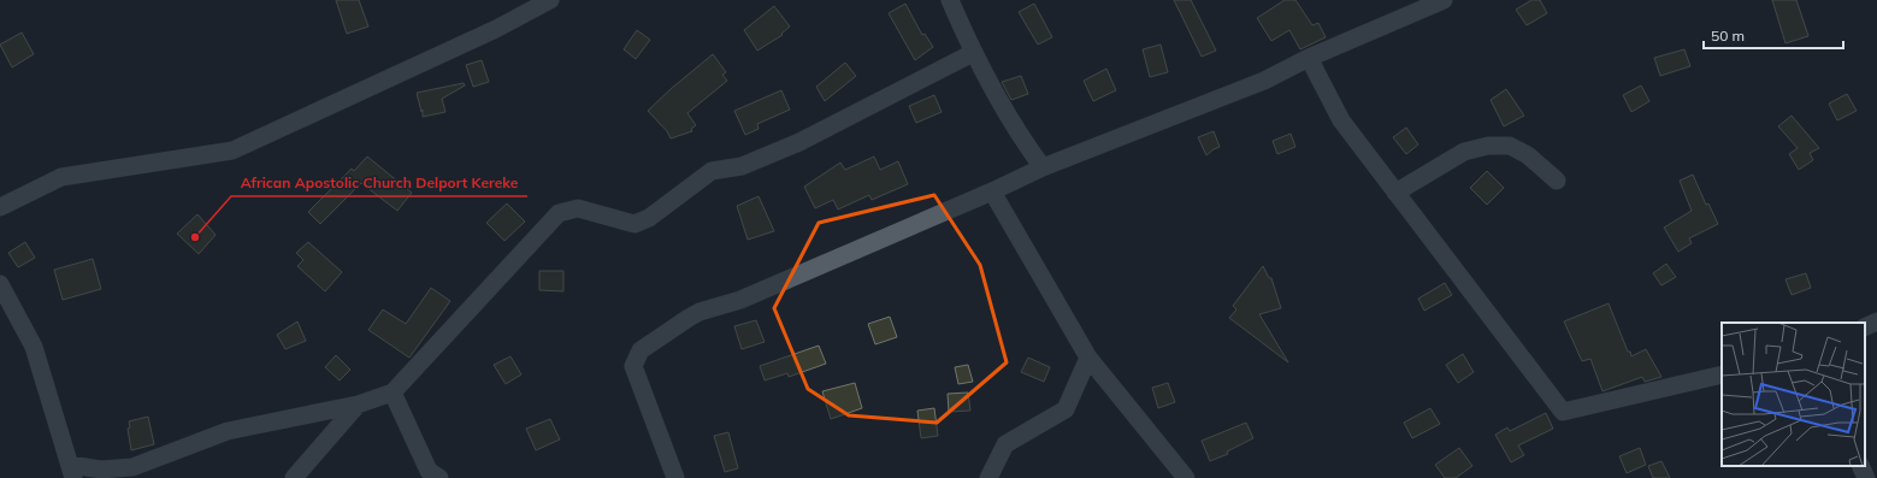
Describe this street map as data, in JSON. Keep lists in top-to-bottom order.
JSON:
{
  "places": ["African Apostolic Church Delport Kereke"],
  "scale_bar": "50 m"
}
